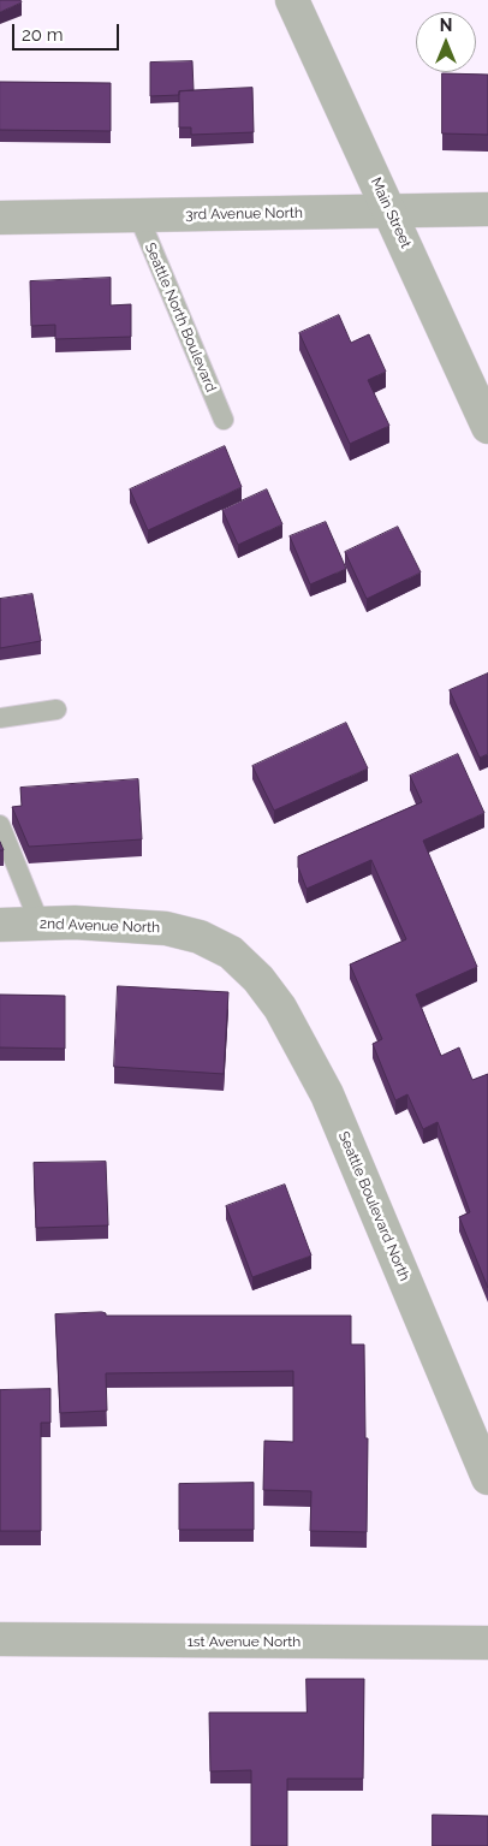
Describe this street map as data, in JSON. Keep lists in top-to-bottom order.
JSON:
{
  "streets": {
    "street": [
      "Main Street",
      "3rd Avenue North",
      "2nd Avenue North",
      "Seattle Boulevard North",
      "1st Avenue North"
    ],
    "lane": ["Seattle North Boulevard"]
  },
  "crossings": [
    ["Main Street", "3rd Avenue North"],
    ["3rd Avenue North", "Seattle North Boulevard"],
    ["2nd Avenue North", "Seattle Boulevard North"]
  ],
  "scale_bar": "20 m",
  "north": "top"
}
